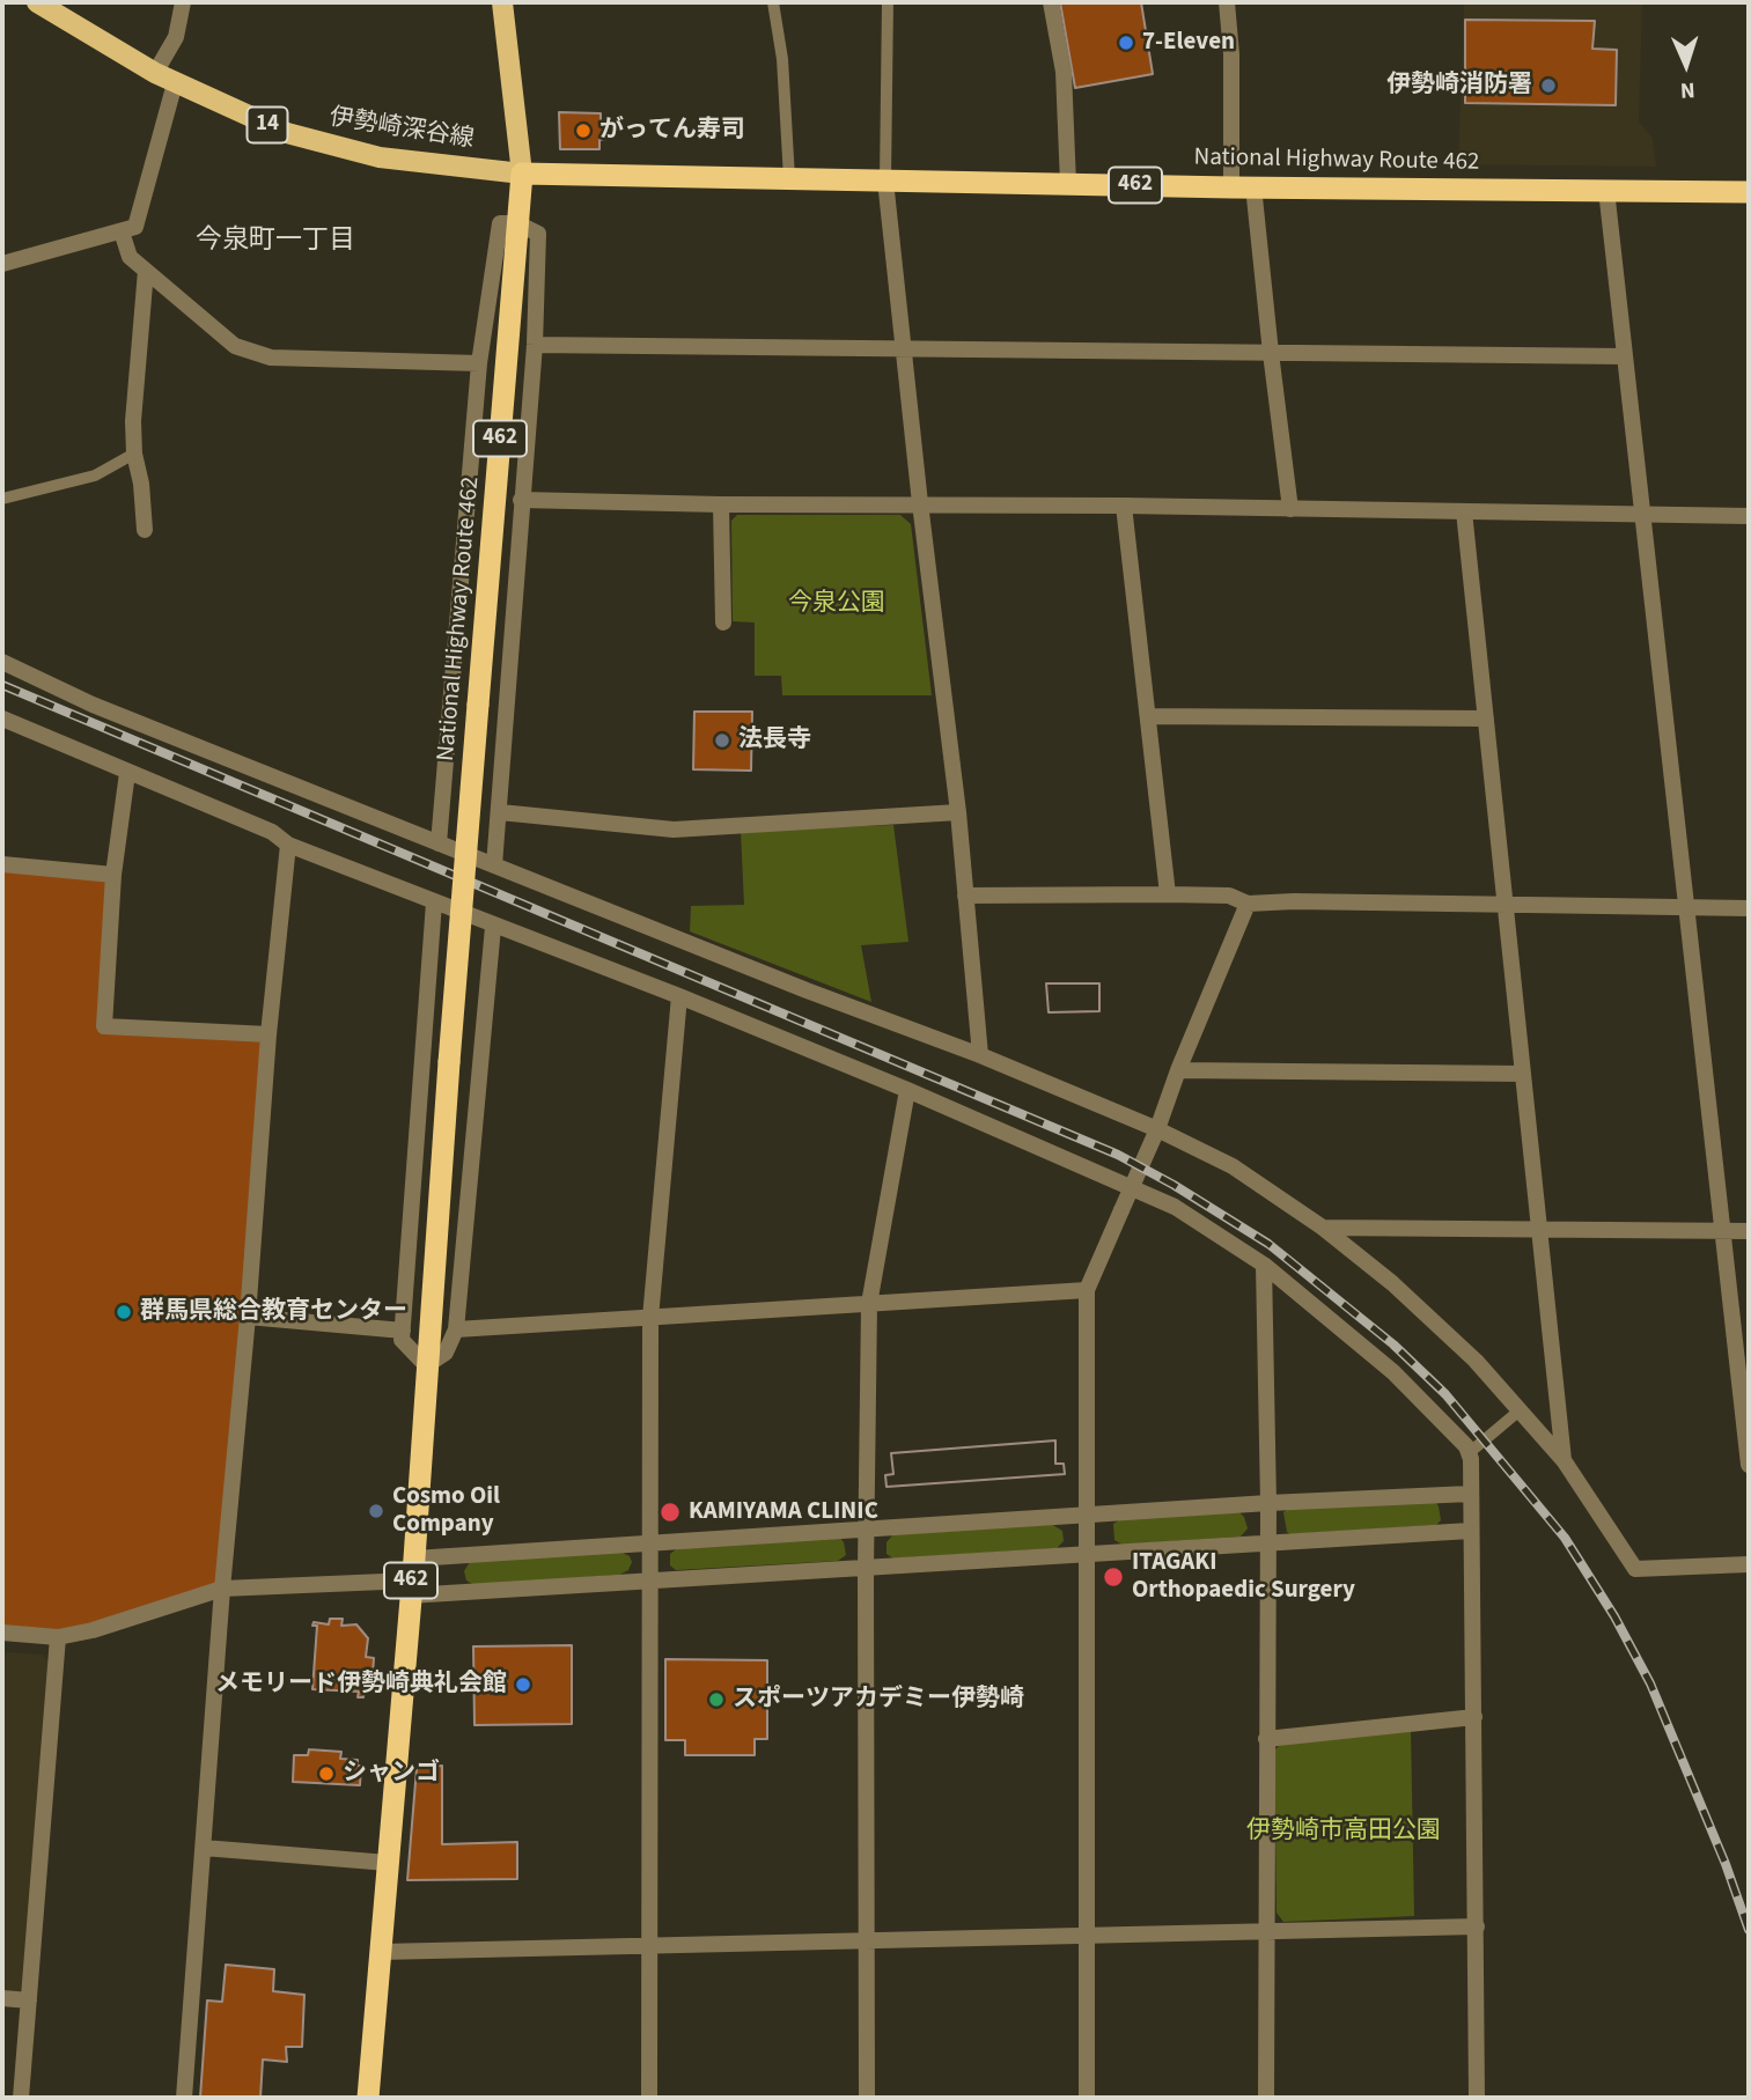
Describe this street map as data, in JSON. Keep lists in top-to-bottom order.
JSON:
{
  "streets": {
    "highway": ["National Highway Route 462", "462"],
    "main road": ["14", "伊勢崎深谷線"]
  },
  "crossings": [
    ["伊勢崎深谷線", "National Highway Route 462"]
  ],
  "districts": ["今泉町一丁目"],
  "parks": ["今泉公園", "伊勢崎市高田公園"],
  "places": [
    "7-Eleven",
    "伊勢崎消防署",
    "がってん寿司",
    "法長寺",
    "群馬県総合教育センター",
    "Cosmo Oil Company",
    "KAMIYAMA CLINIC",
    "ITAGAKI Orthopaedic Surgery",
    "メモリード伊勢崎典礼会館",
    "スポーツアカデミー伊勢崎",
    "シャンゴ"
  ],
  "north": "bottom"
}
